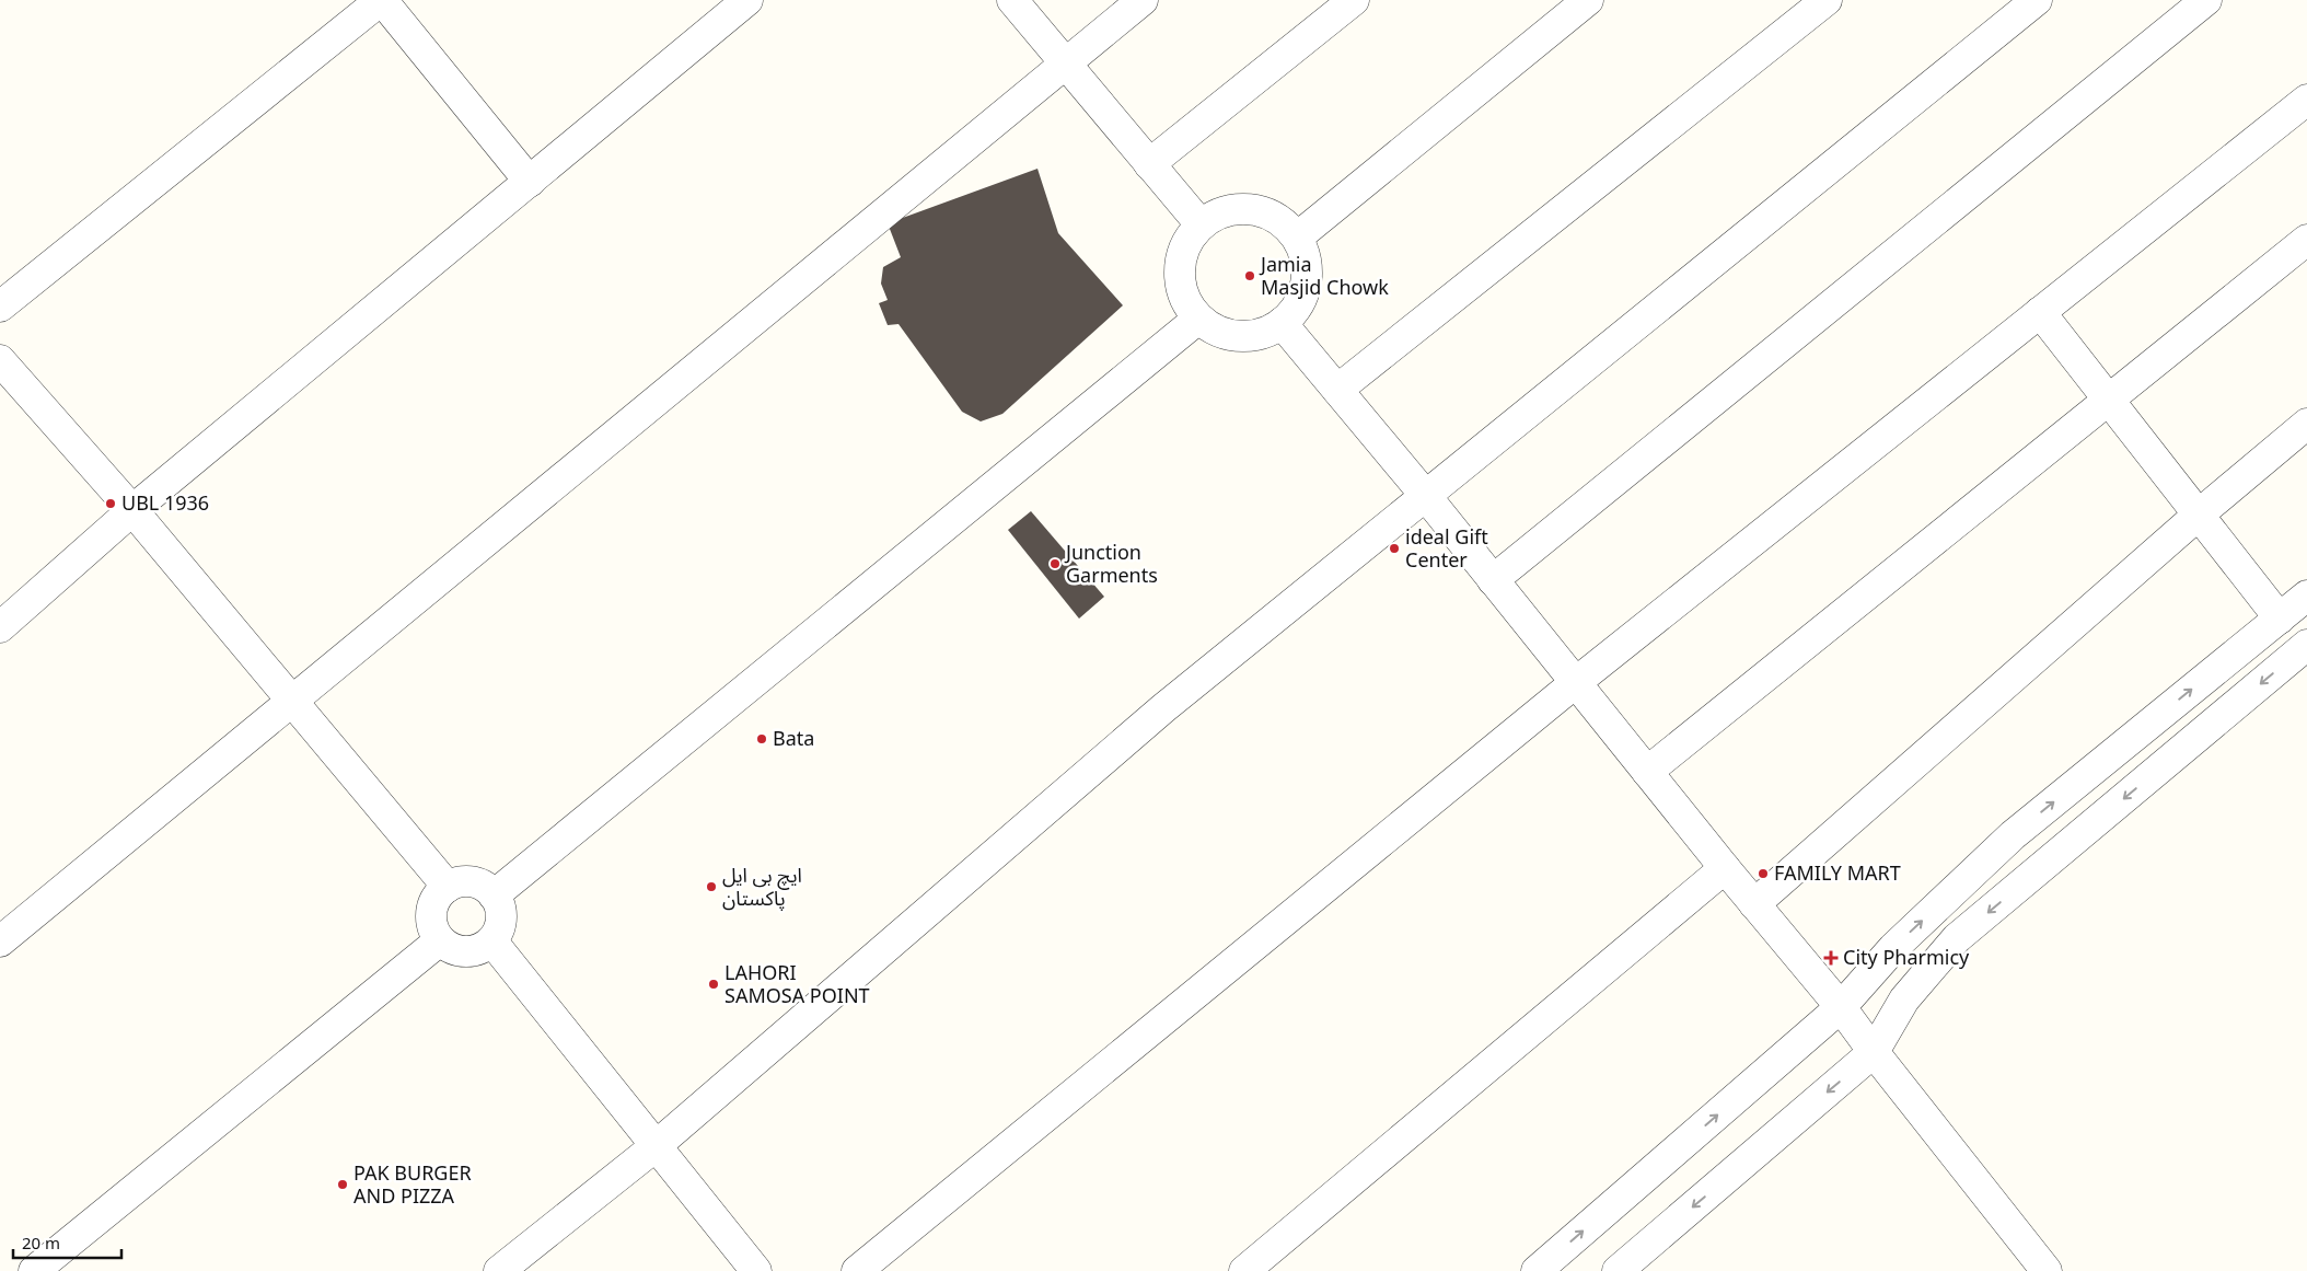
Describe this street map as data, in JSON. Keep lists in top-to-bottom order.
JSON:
{
  "places": {
    "other": [
      "Jamia Masjid Chowk",
      "UBL 1936",
      "ideal Gift Center",
      "Junction Garments",
      "Bata",
      "FAMILY MART",
      "ایچ بی ایل پاکستان",
      "LAHORI SAMOSA POINT",
      "PAK BURGER AND PIZZA"
    ],
    "health": ["City Pharmicy"]
  },
  "scale_bar": "20 m"
}
